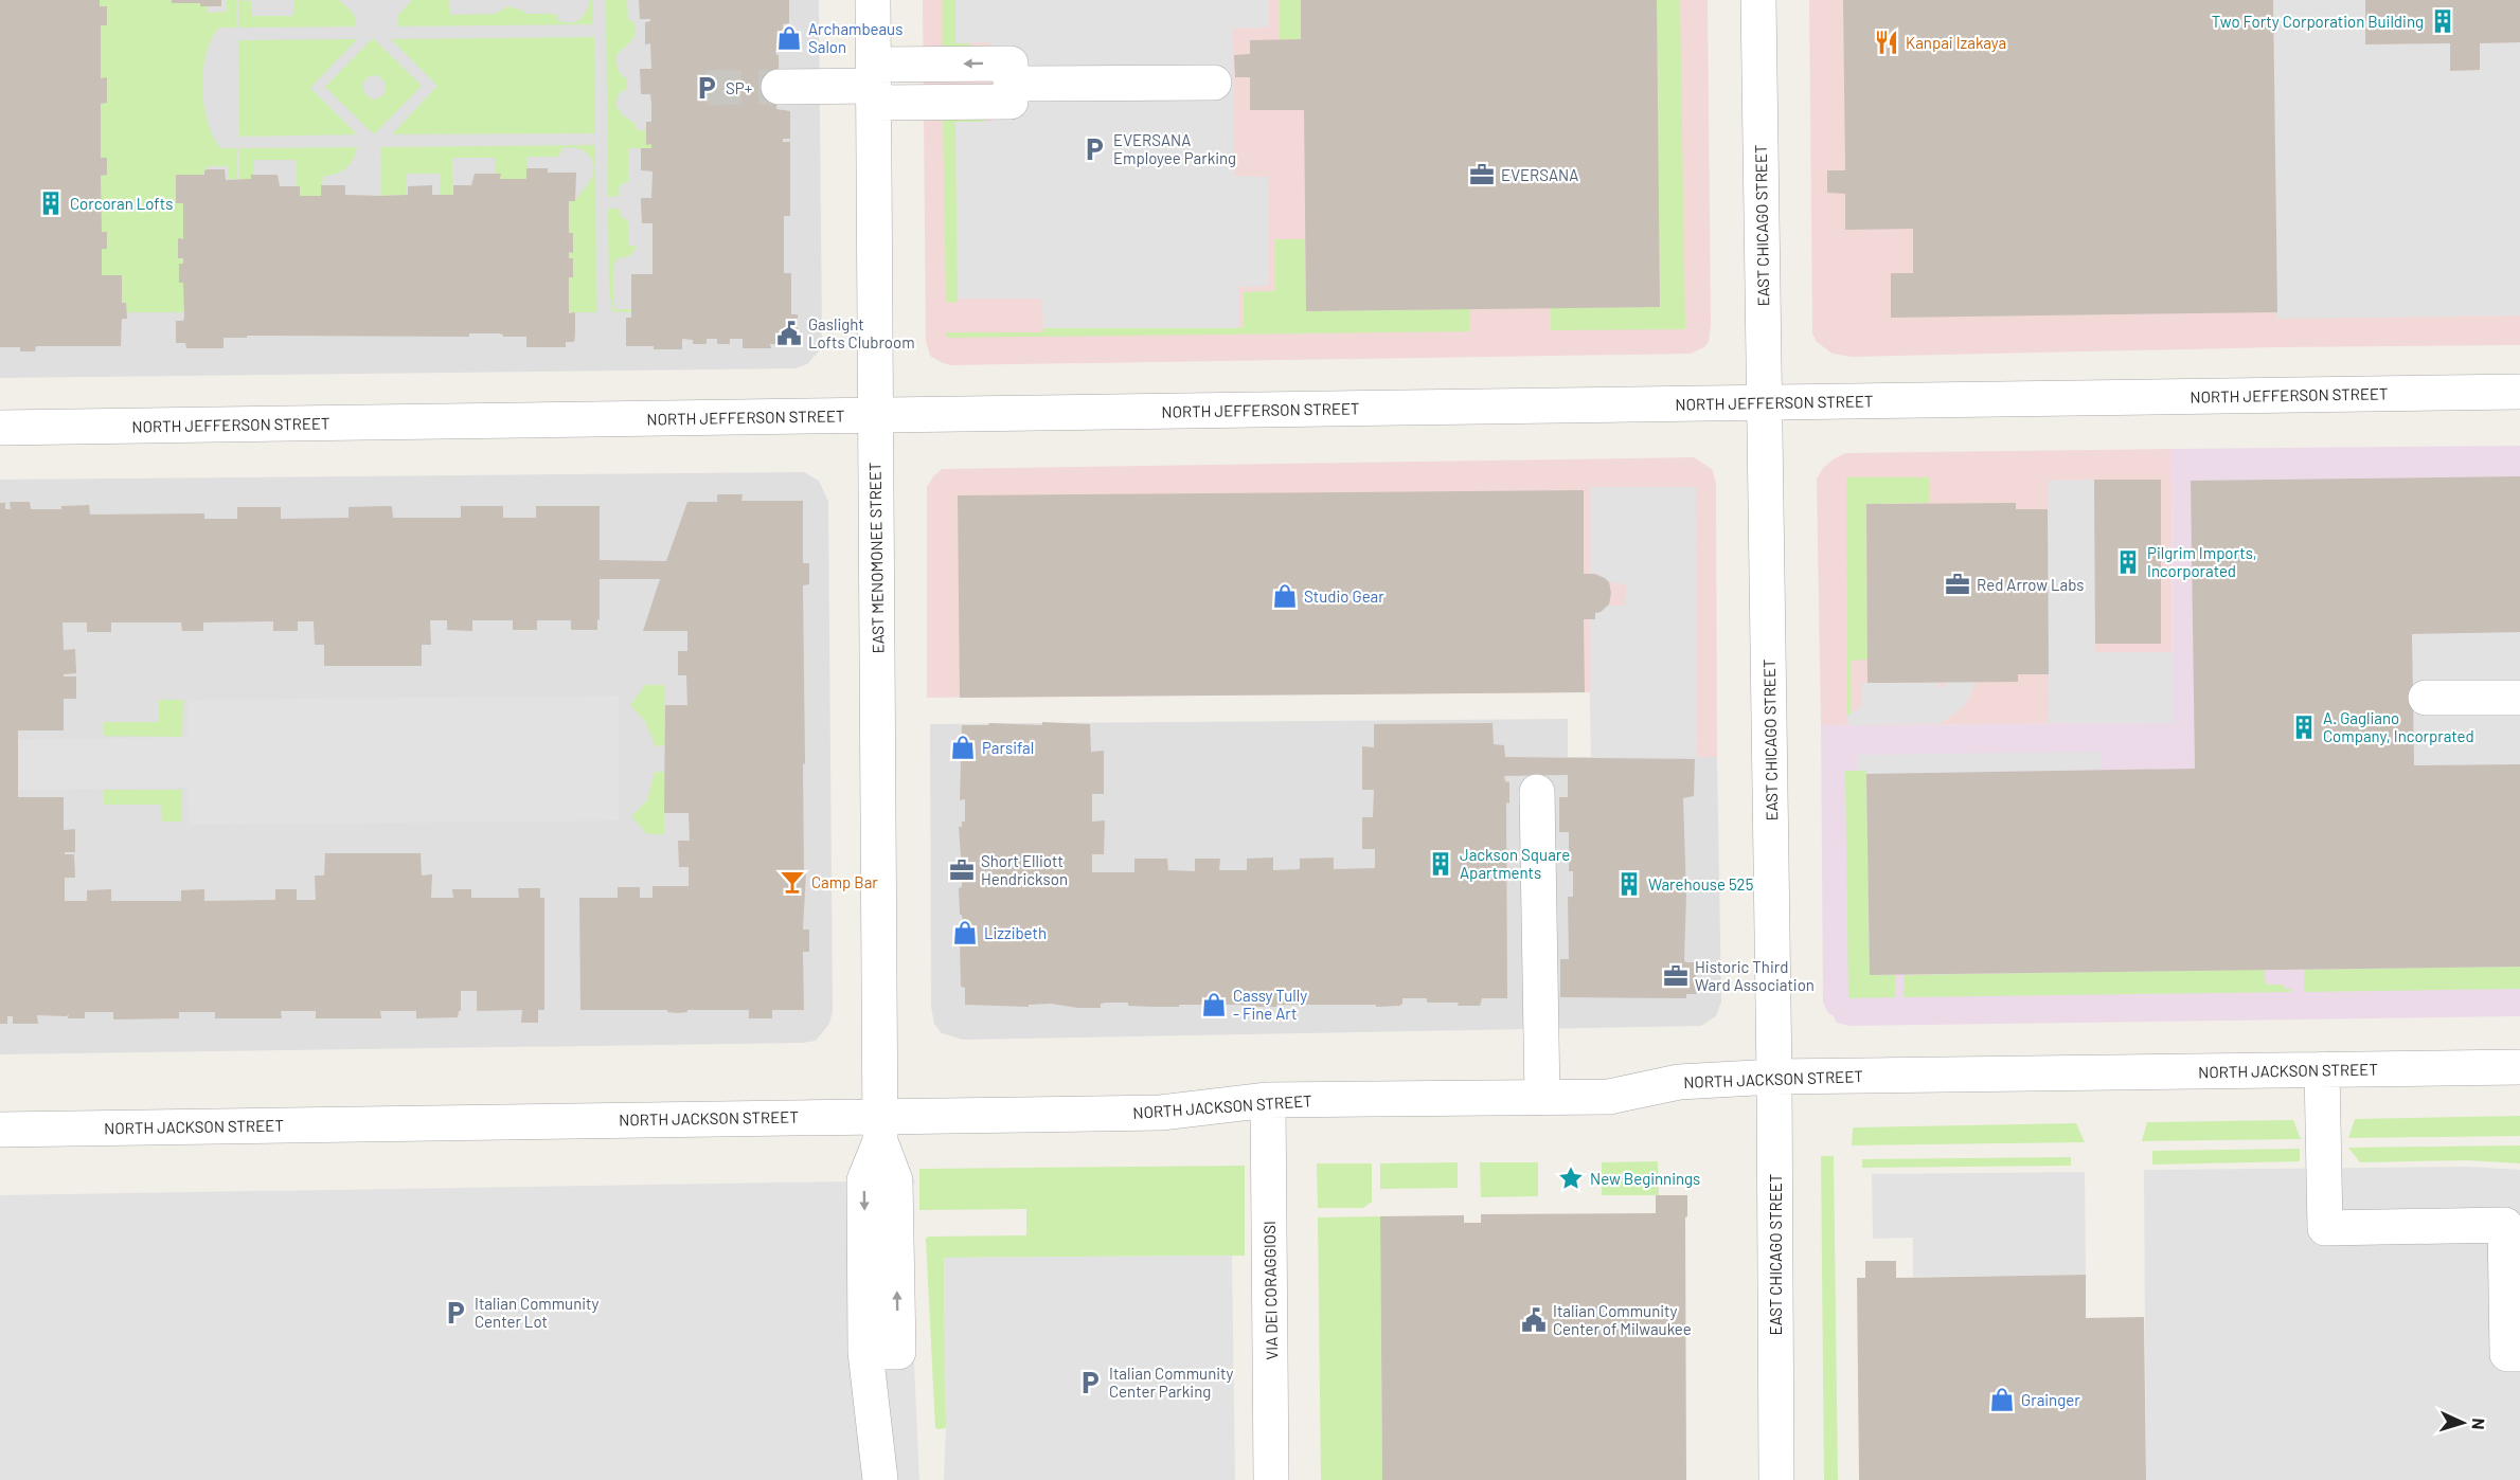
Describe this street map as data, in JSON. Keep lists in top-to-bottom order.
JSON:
{
  "streets": {
    "street": [
      "EAST CHICAGO STREET",
      "NORTH JEFFERSON STREET",
      "EAST MENOMONEE STREET",
      "NORTH JACKSON STREET",
      "VIA DEI CORAGGIOSI"
    ]
  },
  "crossings": [
    ["EAST CHICAGO STREET", "NORTH JEFFERSON STREET"],
    ["EAST CHICAGO STREET", "NORTH JACKSON STREET"],
    ["NORTH JEFFERSON STREET", "EAST MENOMONEE STREET"],
    ["EAST MENOMONEE STREET", "NORTH JACKSON STREET"],
    ["NORTH JACKSON STREET", "VIA DEI CORAGGIOSI"]
  ],
  "places": {
    "building": [
      "Two Forty Corporation Building",
      "Corcoran Lofts",
      "Pilgrim Imports, Incorporated",
      "A. Gagliano Company, Incorprated",
      "Jackson Square Apartments",
      "Warehouse 525"
    ],
    "shop": [
      "Archambeaus Salon",
      "Studio Gear",
      "Parsifal",
      "Lizzibeth",
      "Cassy Tully - Fine Art",
      "Grainger"
    ],
    "restaurant": ["Kanpai Izakaya"],
    "parking": [
      "SP+",
      "EVERSANA Employee Parking",
      "Italian Community Center Lot",
      "Italian Community Center Parking"
    ],
    "office": [
      "EVERSANA",
      "Red Arrow Labs",
      "Short Elliott Hendrickson",
      "Historic Third Ward Association"
    ],
    "public building": ["Gaslight Lofts Clubroom", "Italian Community Center of Milwaukee"],
    "bar": ["Camp Bar"],
    "place": ["New Beginnings"]
  },
  "north": "right"
}
